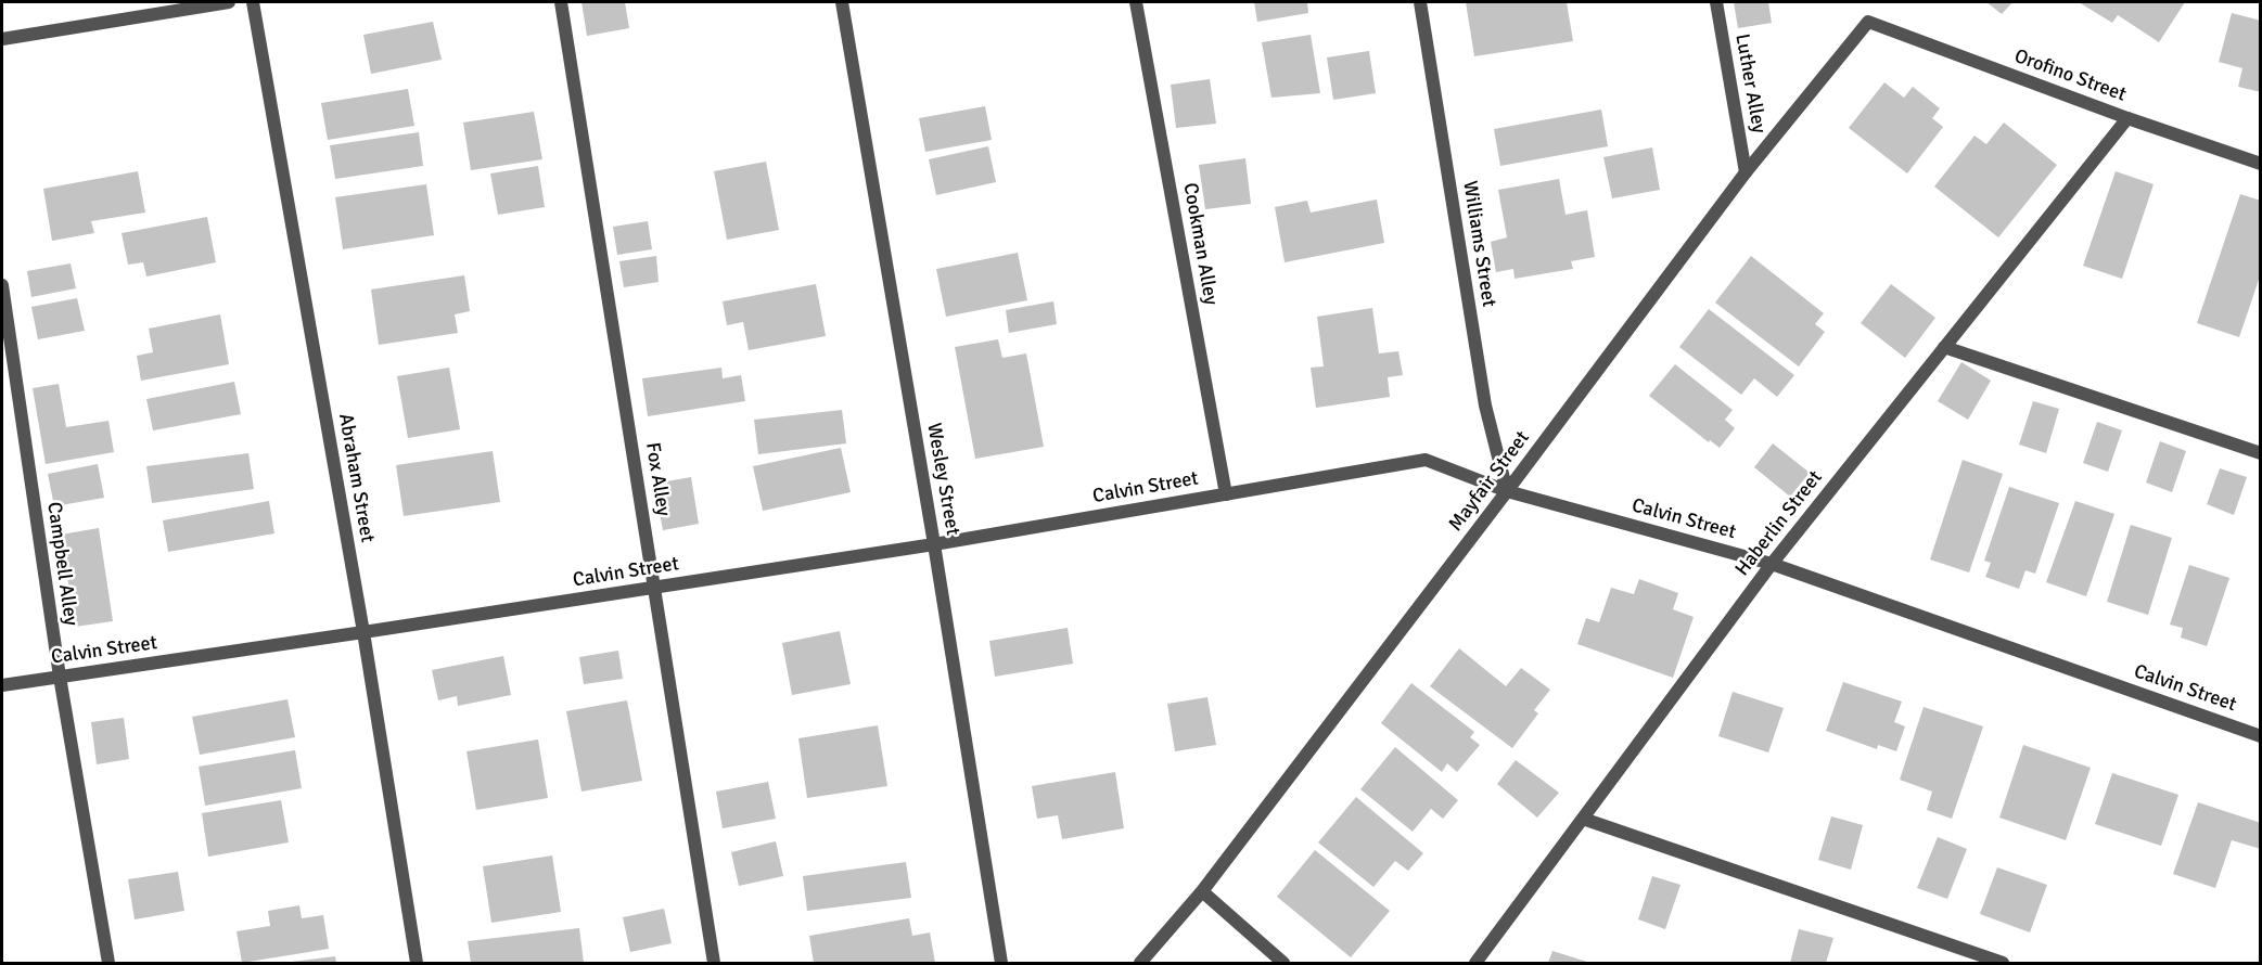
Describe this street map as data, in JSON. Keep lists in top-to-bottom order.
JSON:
{
  "streets": {
    "street": [
      "Orofino Street",
      "Luther Alley",
      "Cookman Alley",
      "Williams Street",
      "Abraham Street",
      "Fox Alley",
      "Wesley Street",
      "Mayfair Street",
      "Calvin Street",
      "Haberlin Street",
      "Campbell Alley"
    ]
  },
  "crossings": [
    ["Orofino Street", "Mayfair Street"],
    ["Orofino Street", "Haberlin Street"],
    ["Luther Alley", "Mayfair Street"],
    ["Cookman Alley", "Calvin Street"],
    ["Williams Street", "Mayfair Street"],
    ["Williams Street", "Calvin Street"],
    ["Abraham Street", "Calvin Street"],
    ["Fox Alley", "Calvin Street"],
    ["Wesley Street", "Calvin Street"],
    ["Mayfair Street", "Calvin Street"],
    ["Calvin Street", "Haberlin Street"],
    ["Calvin Street", "Campbell Alley"]
  ]
}
